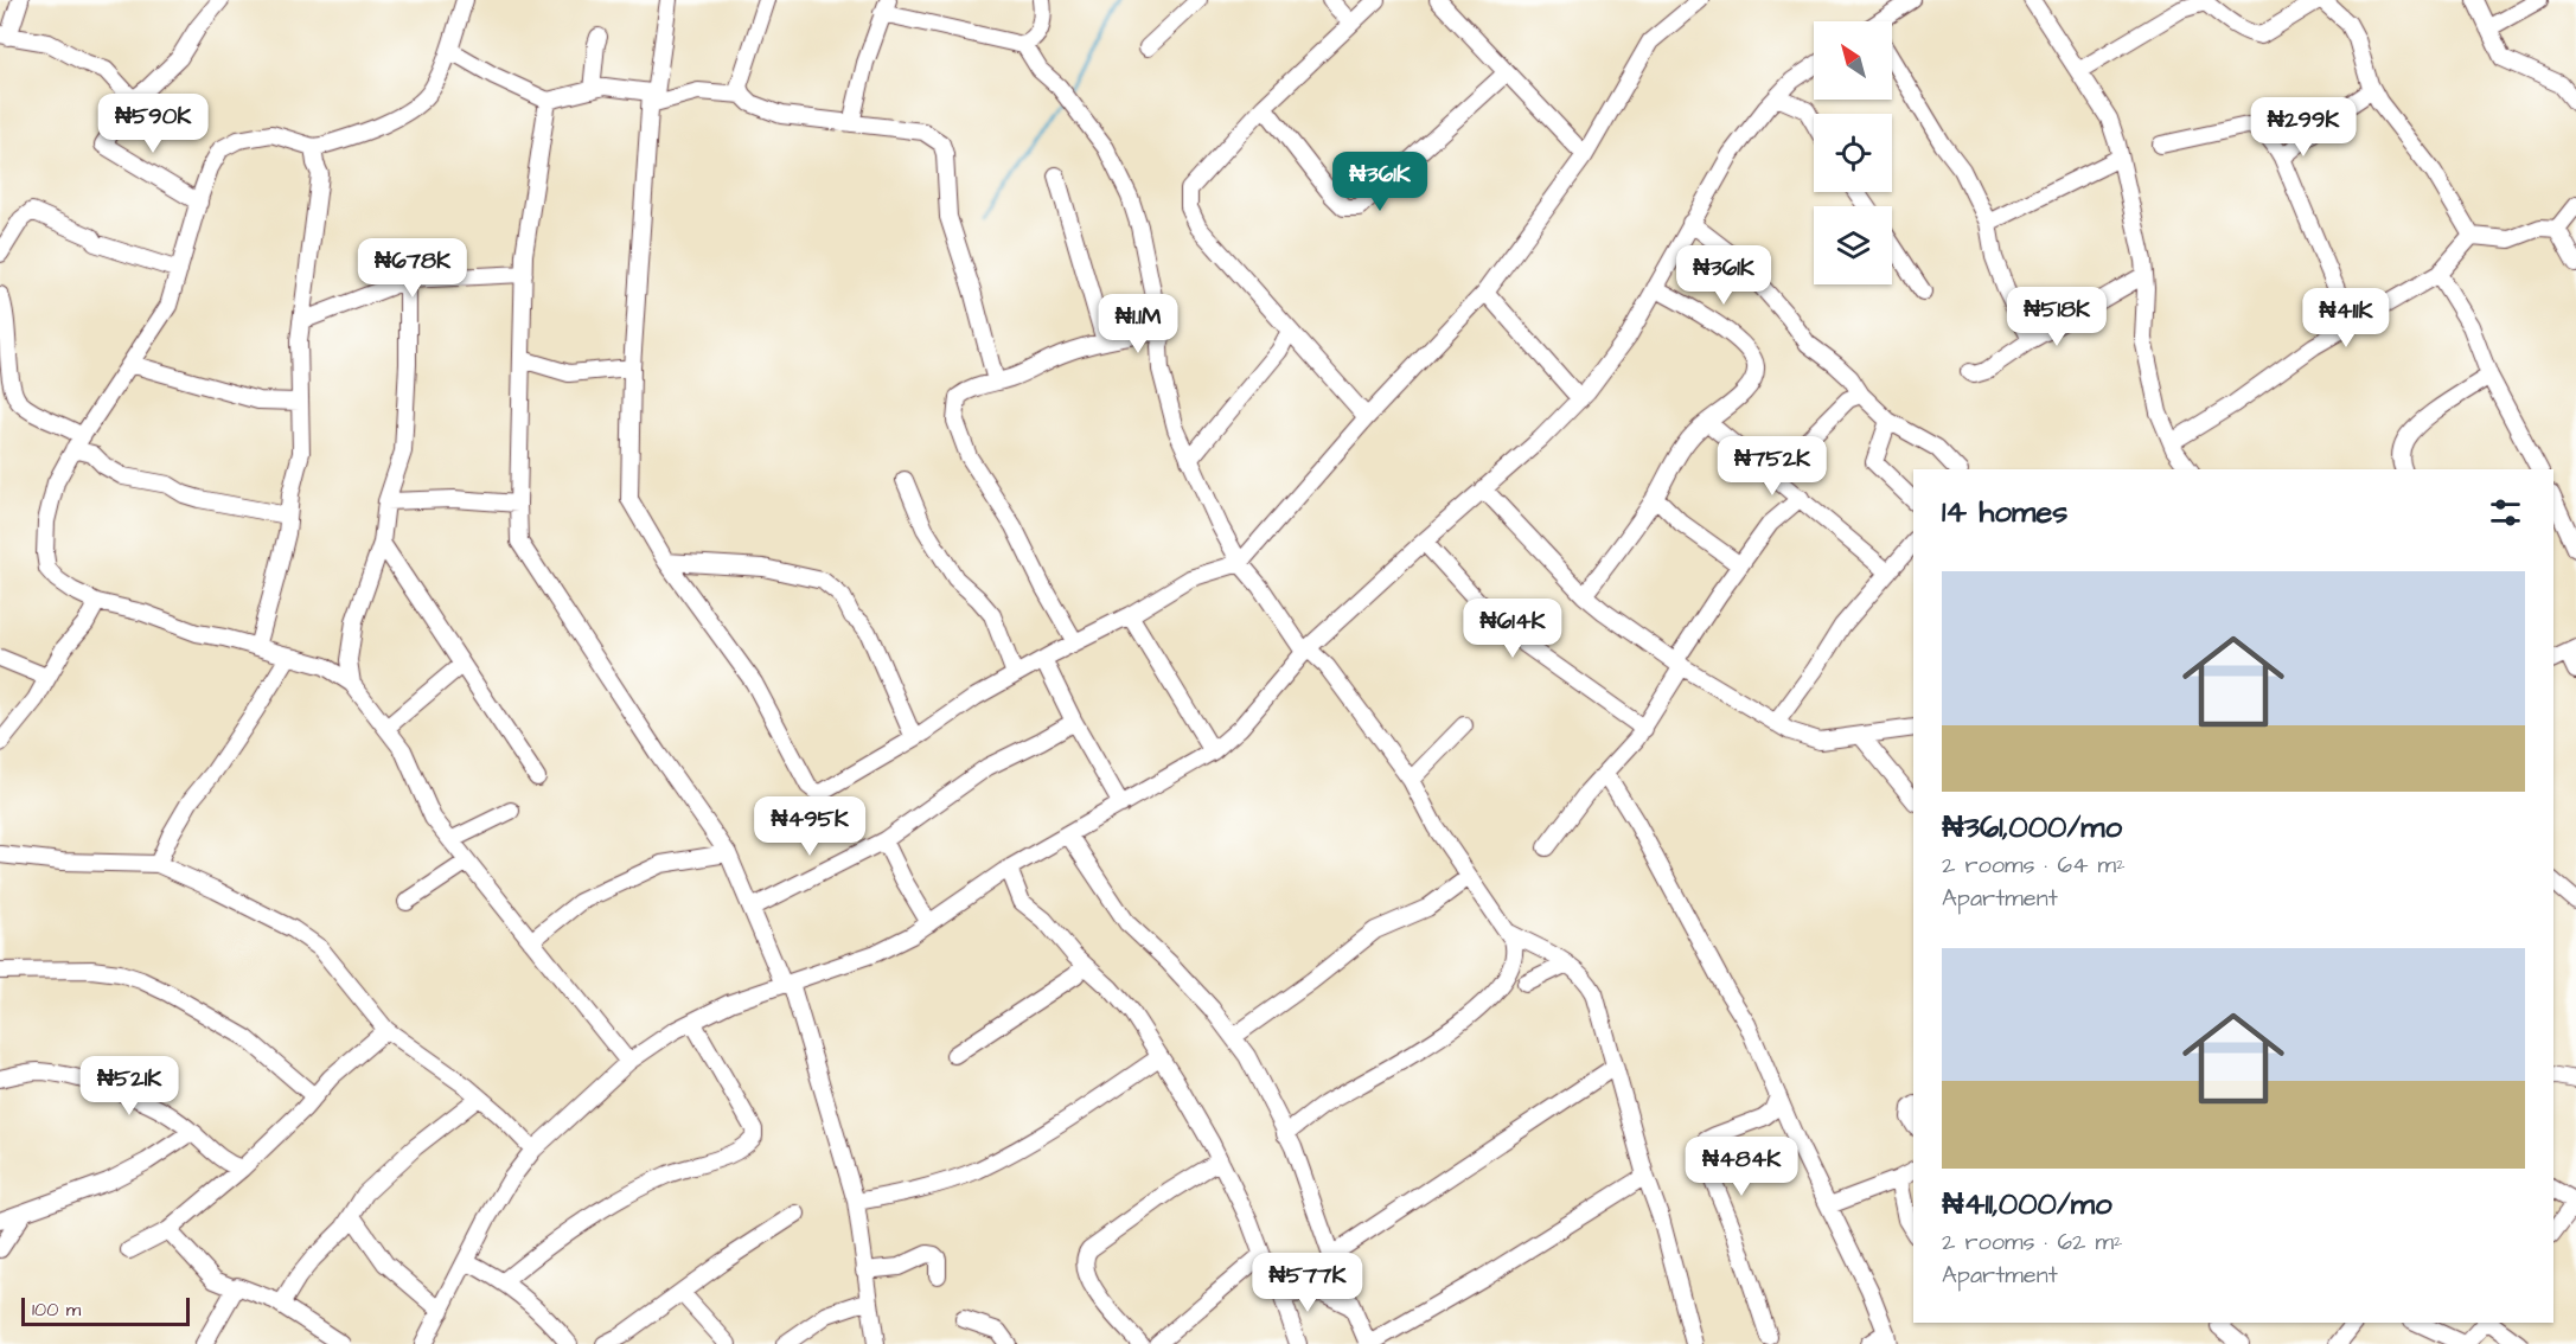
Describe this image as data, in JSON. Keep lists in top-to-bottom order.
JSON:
{
  "scale_bar": "100 m",
  "north": "top left",
  "page": {
    "price": [
      "₦590K",
      "₦299K",
      "₦361K",
      "₦678K",
      "₦361K",
      "₦518K",
      "₦411K",
      "₦1.1M",
      "₦752K",
      "₦614K",
      "₦495K",
      "₦521K",
      "₦484K",
      "₦577K"
    ],
    "heading": "14 homes",
    "list": [
      {
        "name": "₦361,000/mo",
        "note": "2 rooms · 64 m² · Apartment"
      },
      {
        "name": "₦411,000/mo",
        "note": "2 rooms · 62 m² · Apartment"
      }
    ],
    "scale": "100 m"
  }
}
